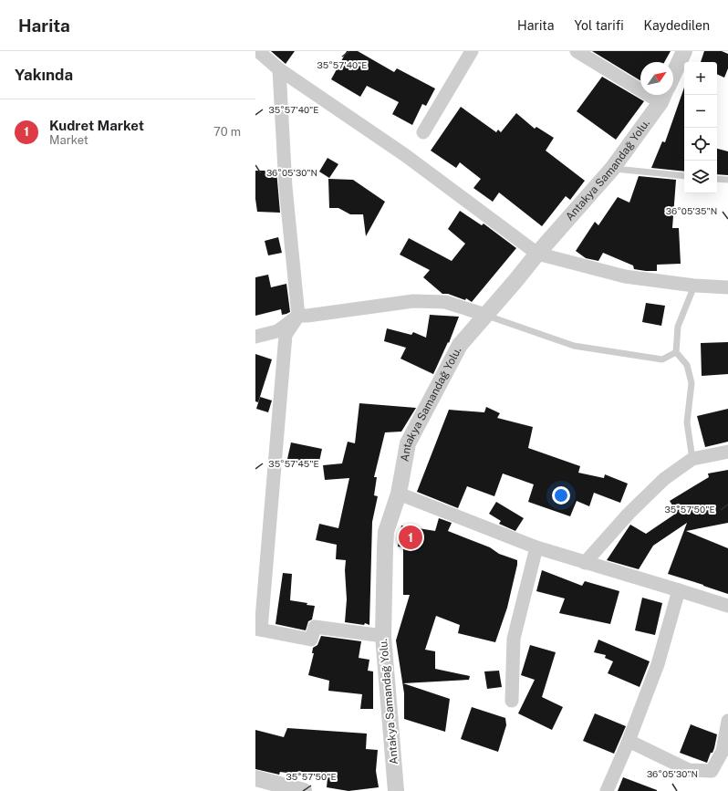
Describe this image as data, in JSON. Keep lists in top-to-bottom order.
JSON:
{
  "streets": {
    "street": ["Antakya Samandağ Yolu."]
  },
  "north": "top right",
  "page": {
    "header": "Harita",
    "nav": ["Harita", "Yol tarifi", "Kaydedilen"],
    "heading": "Yakında",
    "map_buttons": ["+", "−"],
    "list": [
      {
        "mark": "1",
        "name": "Kudret Market",
        "note": "Market",
        "value": "70 m"
      }
    ],
    "pins": "1"
  },
  "coordinates": [
    "35°57'40\"E",
    "36°05'30\"N",
    "36°05'35\"N",
    "35°57'45\"E",
    "35°57'50\"E"
  ]
}
